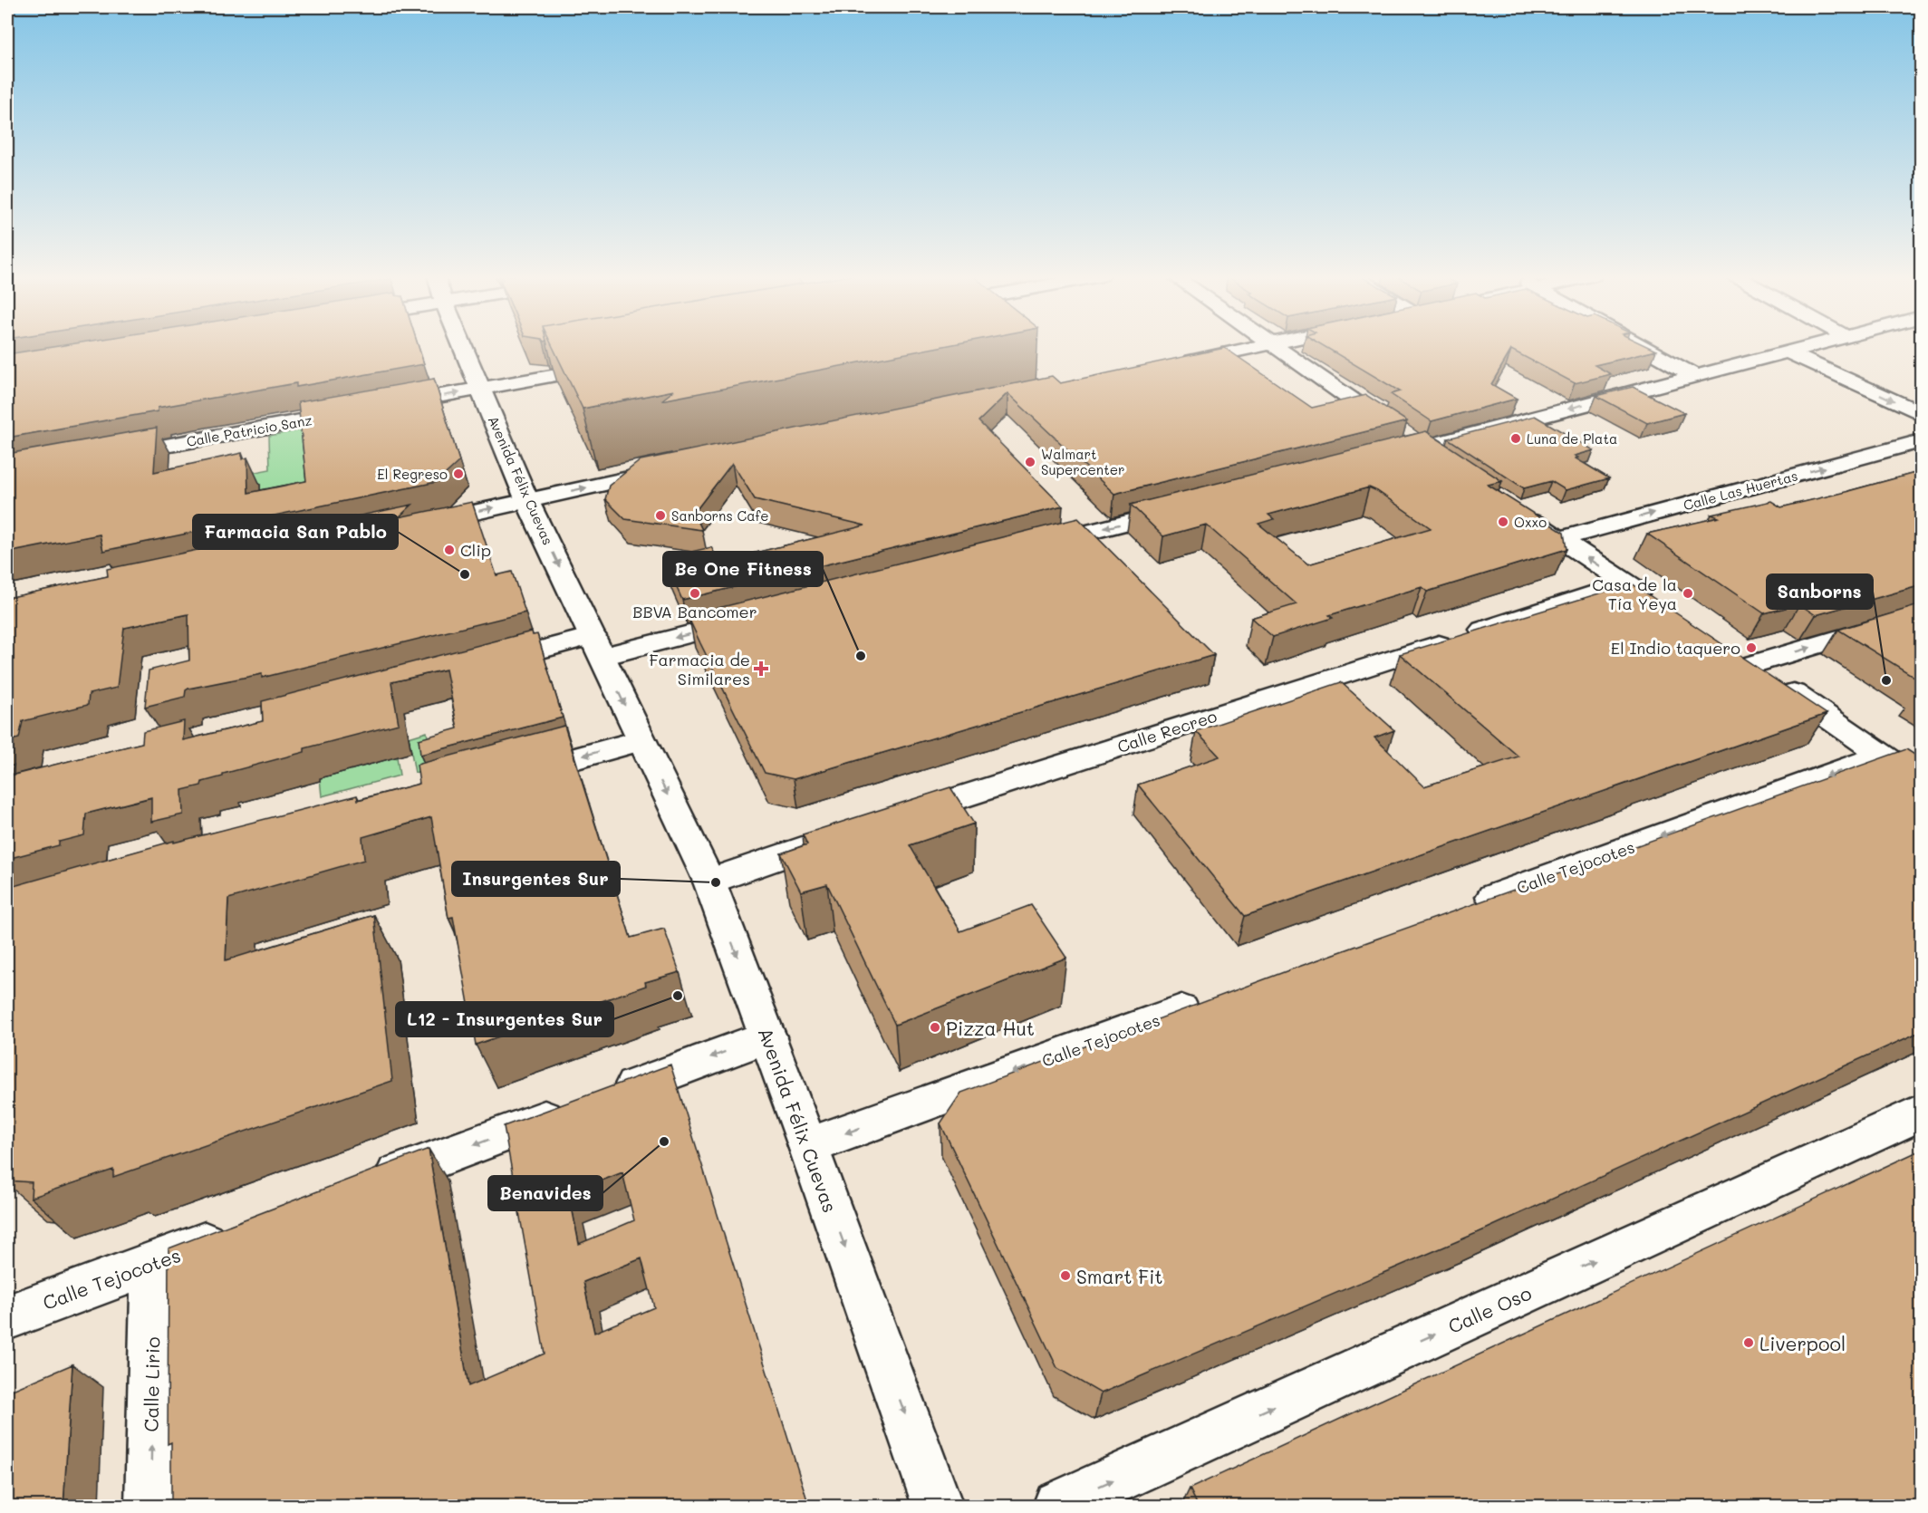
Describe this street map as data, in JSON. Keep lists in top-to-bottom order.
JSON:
{
  "streets": {
    "street": [
      "Calle Patricio Sanz",
      "Avenida Félix Cuevas",
      "Calle Las Huertas",
      "Calle Recreo",
      "Calle Tejocotes",
      "Calle Oso",
      "Calle Lirio"
    ]
  },
  "crossings": [
    ["Avenida Félix Cuevas", "Calle Tejocotes"],
    ["Calle Tejocotes", "Calle Lirio"]
  ],
  "one_way": [
    "Avenida Félix Cuevas",
    "Calle Tejocotes",
    "Calle Oso",
    "Calle Lirio"
  ],
  "places": {
    "other": [
      "Luna de Plata",
      "Walmart Supercenter",
      "El Regreso",
      "Sanborns Cafe",
      "Oxxo",
      "Clip",
      "Farmacia San Pablo",
      "BBVA Bancomer",
      "Casa de la Tía Yeya",
      "El Indio taquero",
      "Be One Fitness",
      "Sanborns",
      "Insurgentes Sur",
      "L12 - Insurgentes Sur",
      "Pizza Hut",
      "Benavides",
      "Smart Fit",
      "Liverpool"
    ],
    "health": ["Farmacia de Similares"]
  }
}
